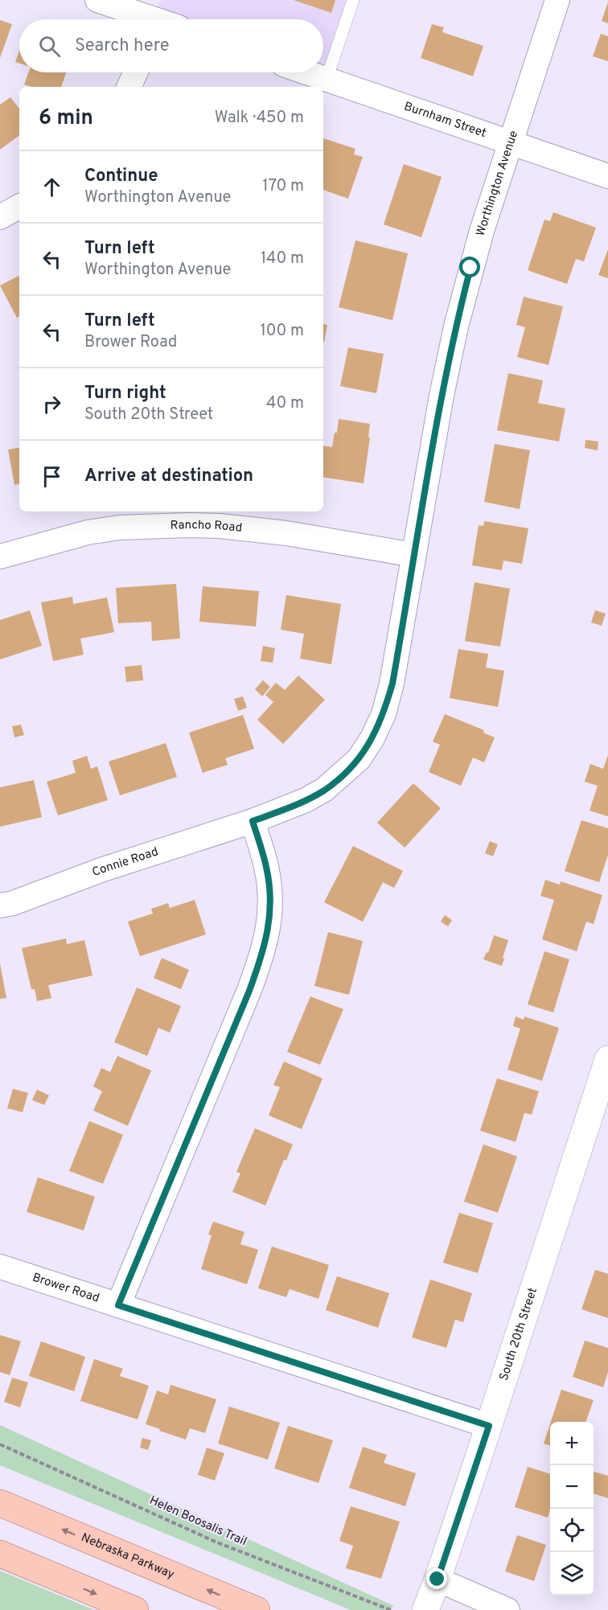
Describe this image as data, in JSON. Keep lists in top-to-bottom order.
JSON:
{
  "streets": {
    "main road": ["Nebraska Parkway"],
    "street": [
      "Burnham Street",
      "Worthington Avenue",
      "Rancho Road",
      "Connie Road",
      "Brower Road",
      "South 20th Street"
    ],
    "path": ["Helen Boosalis Trail"]
  },
  "crossings": [
    ["Burnham Street", "Worthington Avenue"],
    ["Worthington Avenue", "Rancho Road"],
    ["Worthington Avenue", "Connie Road"],
    ["Brower Road", "South 20th Street"]
  ],
  "page": {
    "search": "Search here",
    "heading": ["6 min", "Walk · 450 m"],
    "list": [
      ["Continue", "Worthington Avenue", "170 m"],
      ["Turn left", "Worthington Avenue", "140 m"],
      ["Turn left", "Brower Road", "100 m"],
      ["Turn right", "South 20th Street", "40 m"],
      "Arrive at destination"
    ],
    "map_buttons": ["+", "−"]
  }
}
